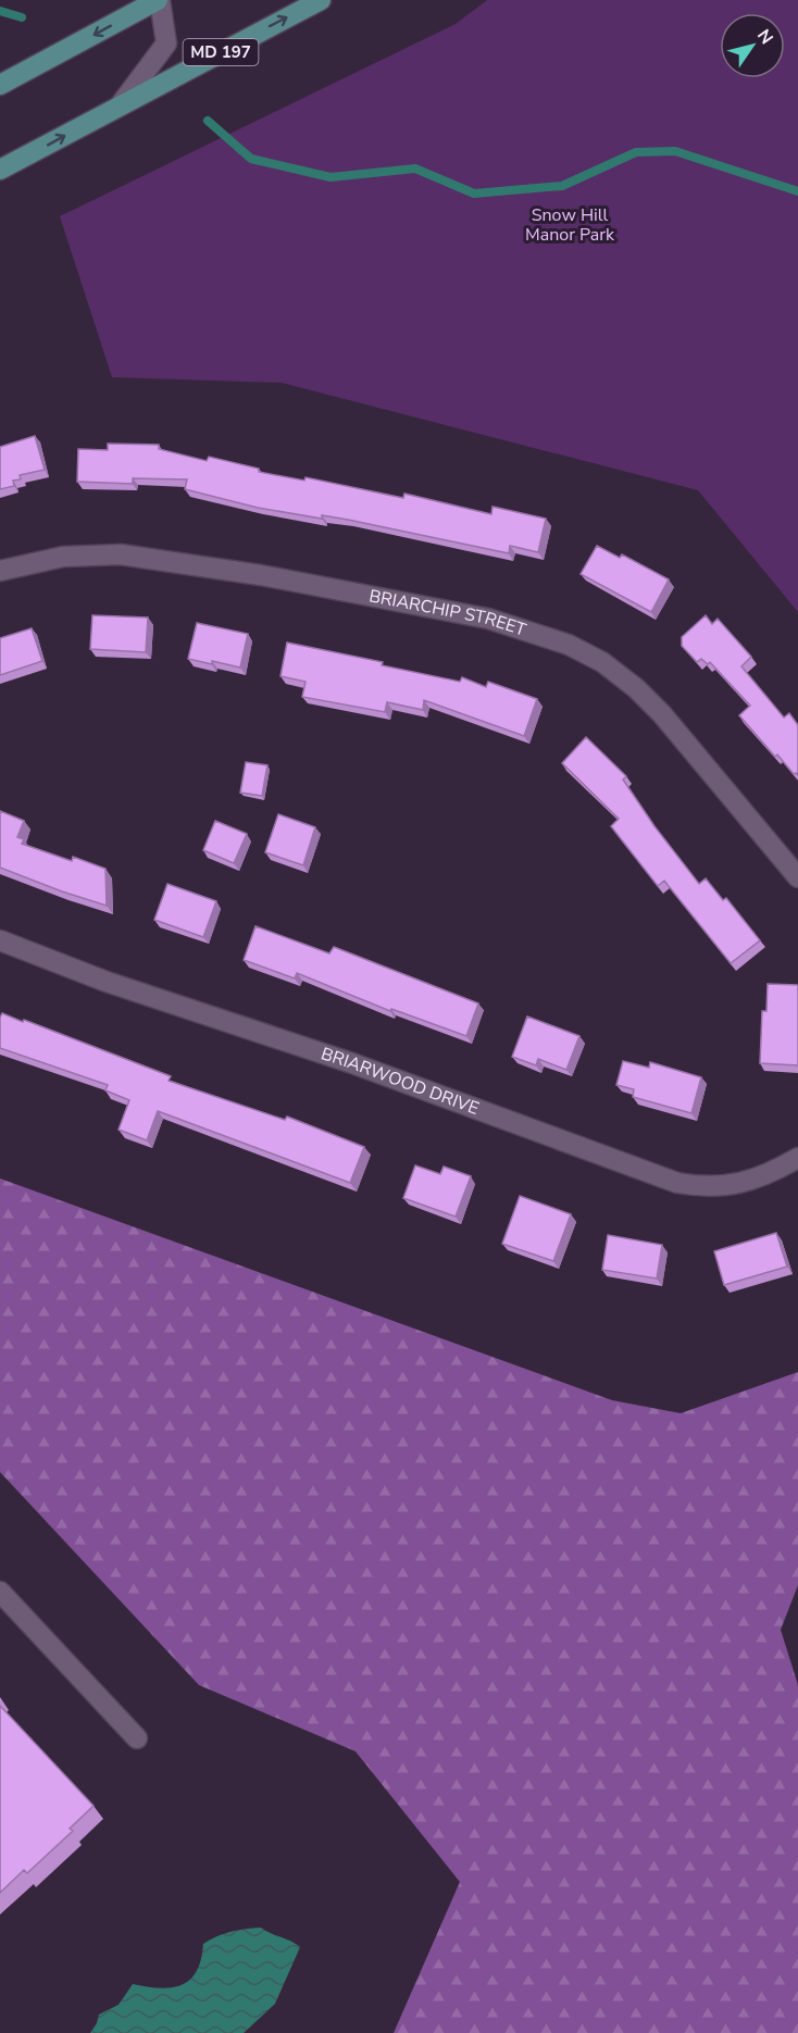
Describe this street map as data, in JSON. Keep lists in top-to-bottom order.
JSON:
{
  "streets": {
    "main road": ["MD 197"],
    "street": ["BRIARCHIP STREET", "BRIARWOOD DRIVE"]
  },
  "parks": ["Snow Hill Manor Park"],
  "north": "top right"
}
